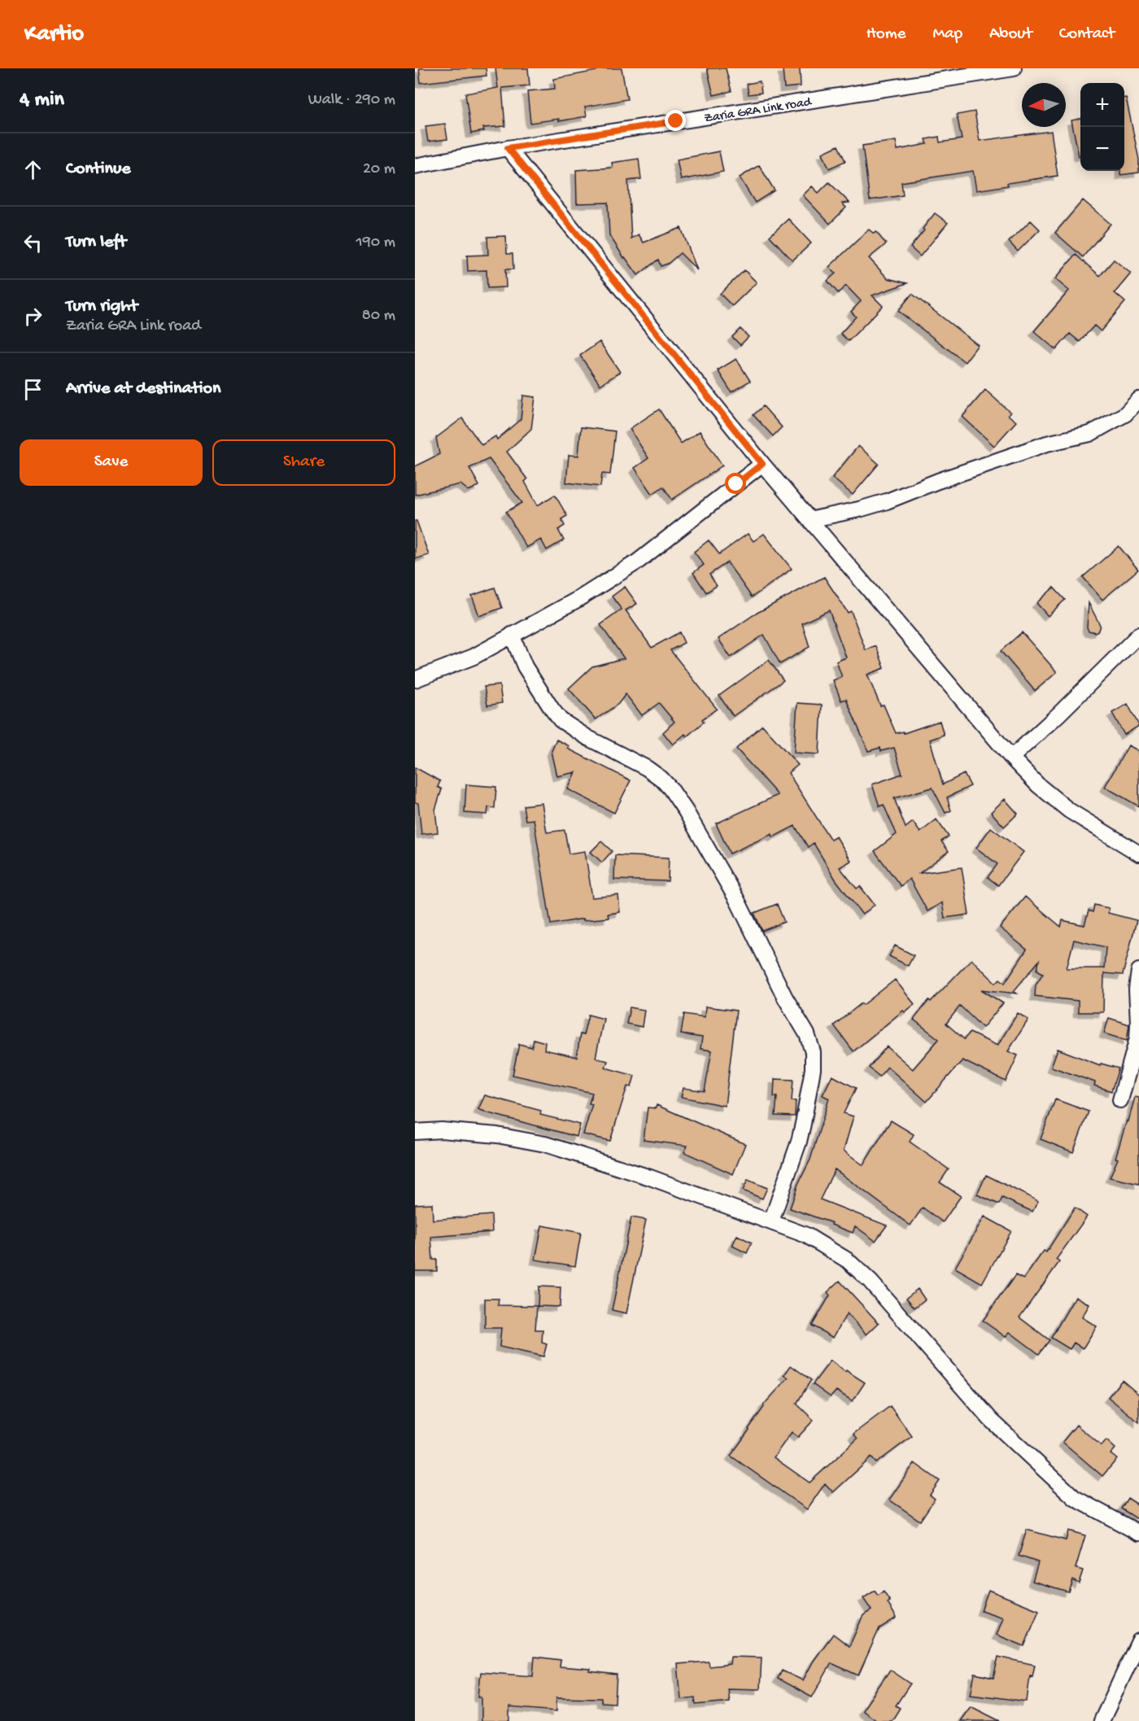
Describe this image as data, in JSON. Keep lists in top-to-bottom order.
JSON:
{
  "streets": {
    "street": ["Zaria GRA Link road"]
  },
  "north": "left",
  "page": {
    "header": "Kartio",
    "nav": [
      "Home",
      "Map",
      "About",
      "Contact"
    ],
    "heading": ["4 min", "Walk · 290 m"],
    "map_buttons": ["+", "−"],
    "list": [
      ["Continue", "20 m"],
      ["Turn left", "190 m"],
      ["Turn right", "Zaria GRA Link road", "80 m"],
      "Arrive at destination"
    ],
    "buttons": ["Save", "Share"]
  }
}
